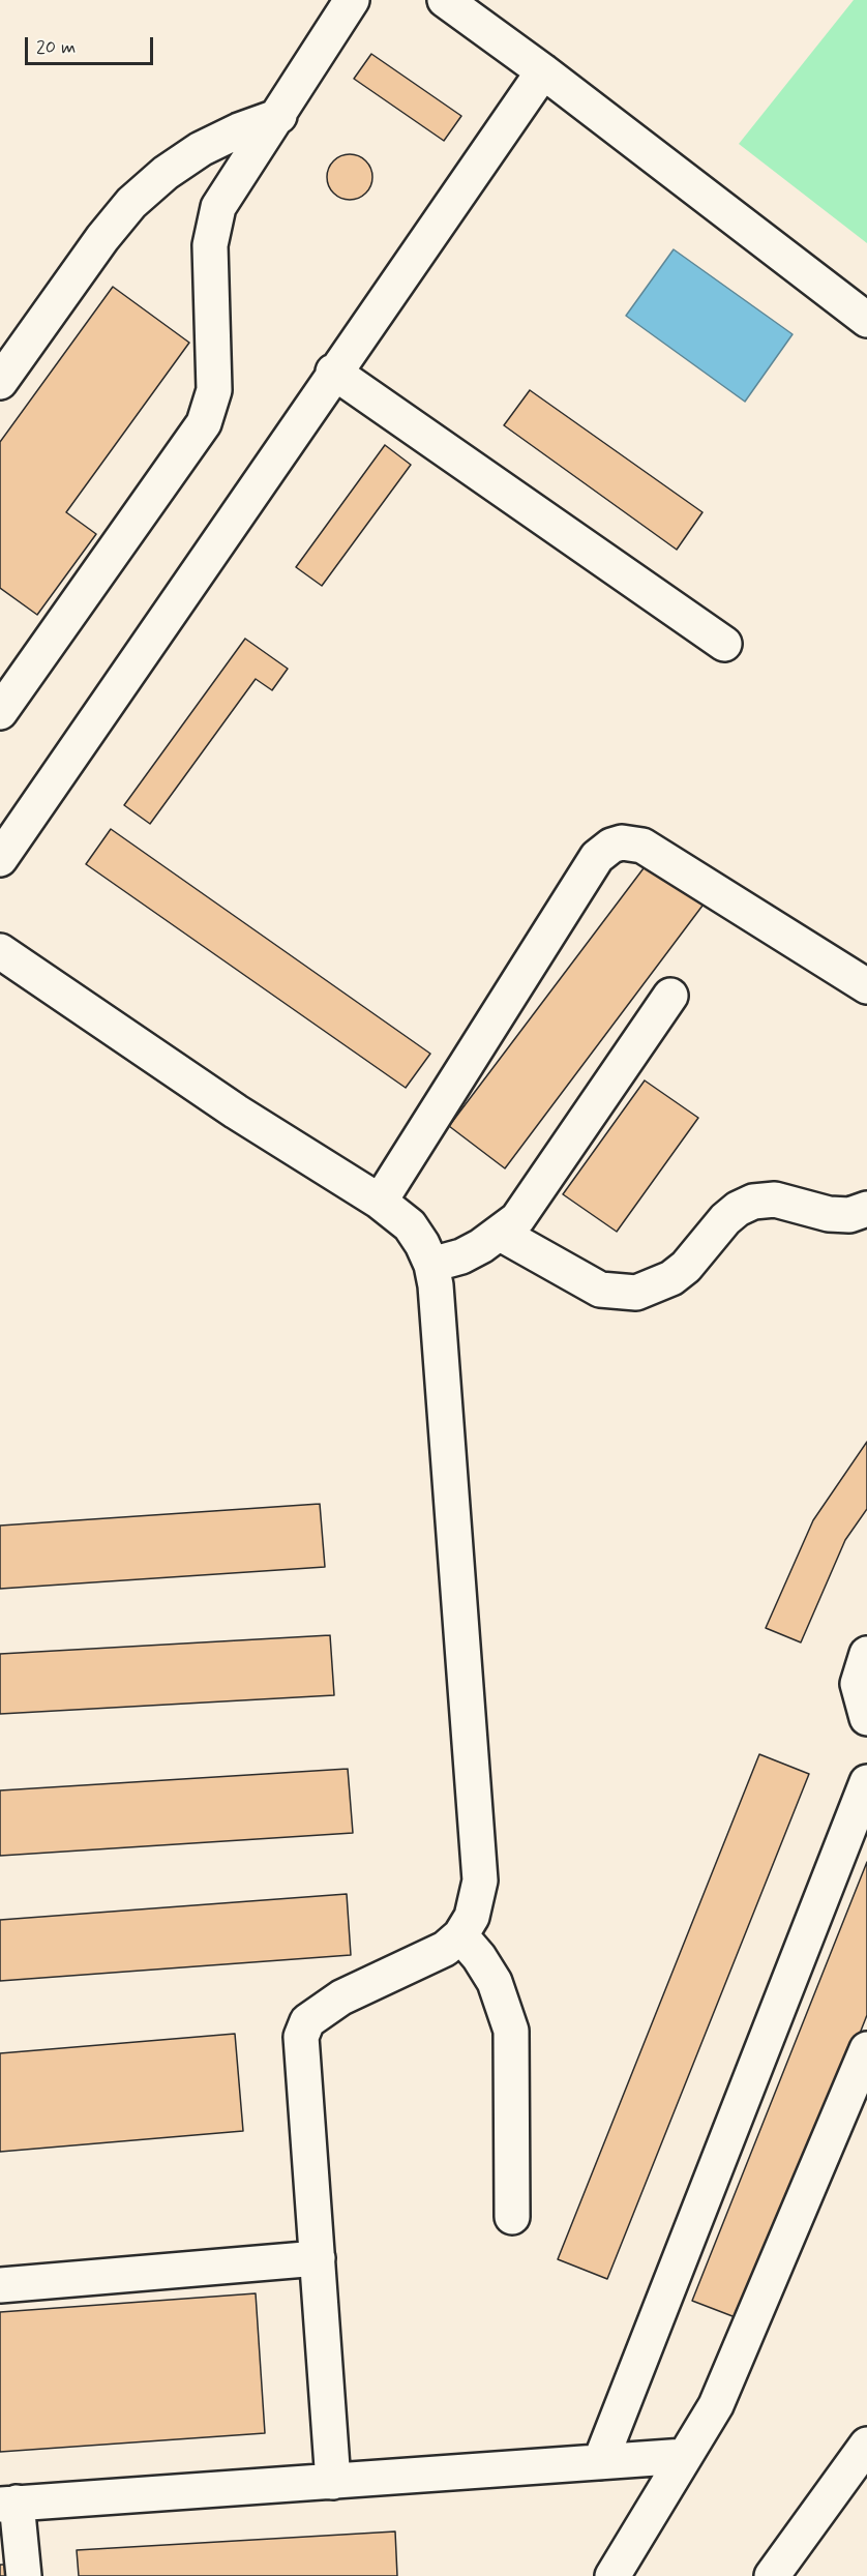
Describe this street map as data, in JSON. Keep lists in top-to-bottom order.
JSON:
{
  "scale_bar": "20 m"
}
